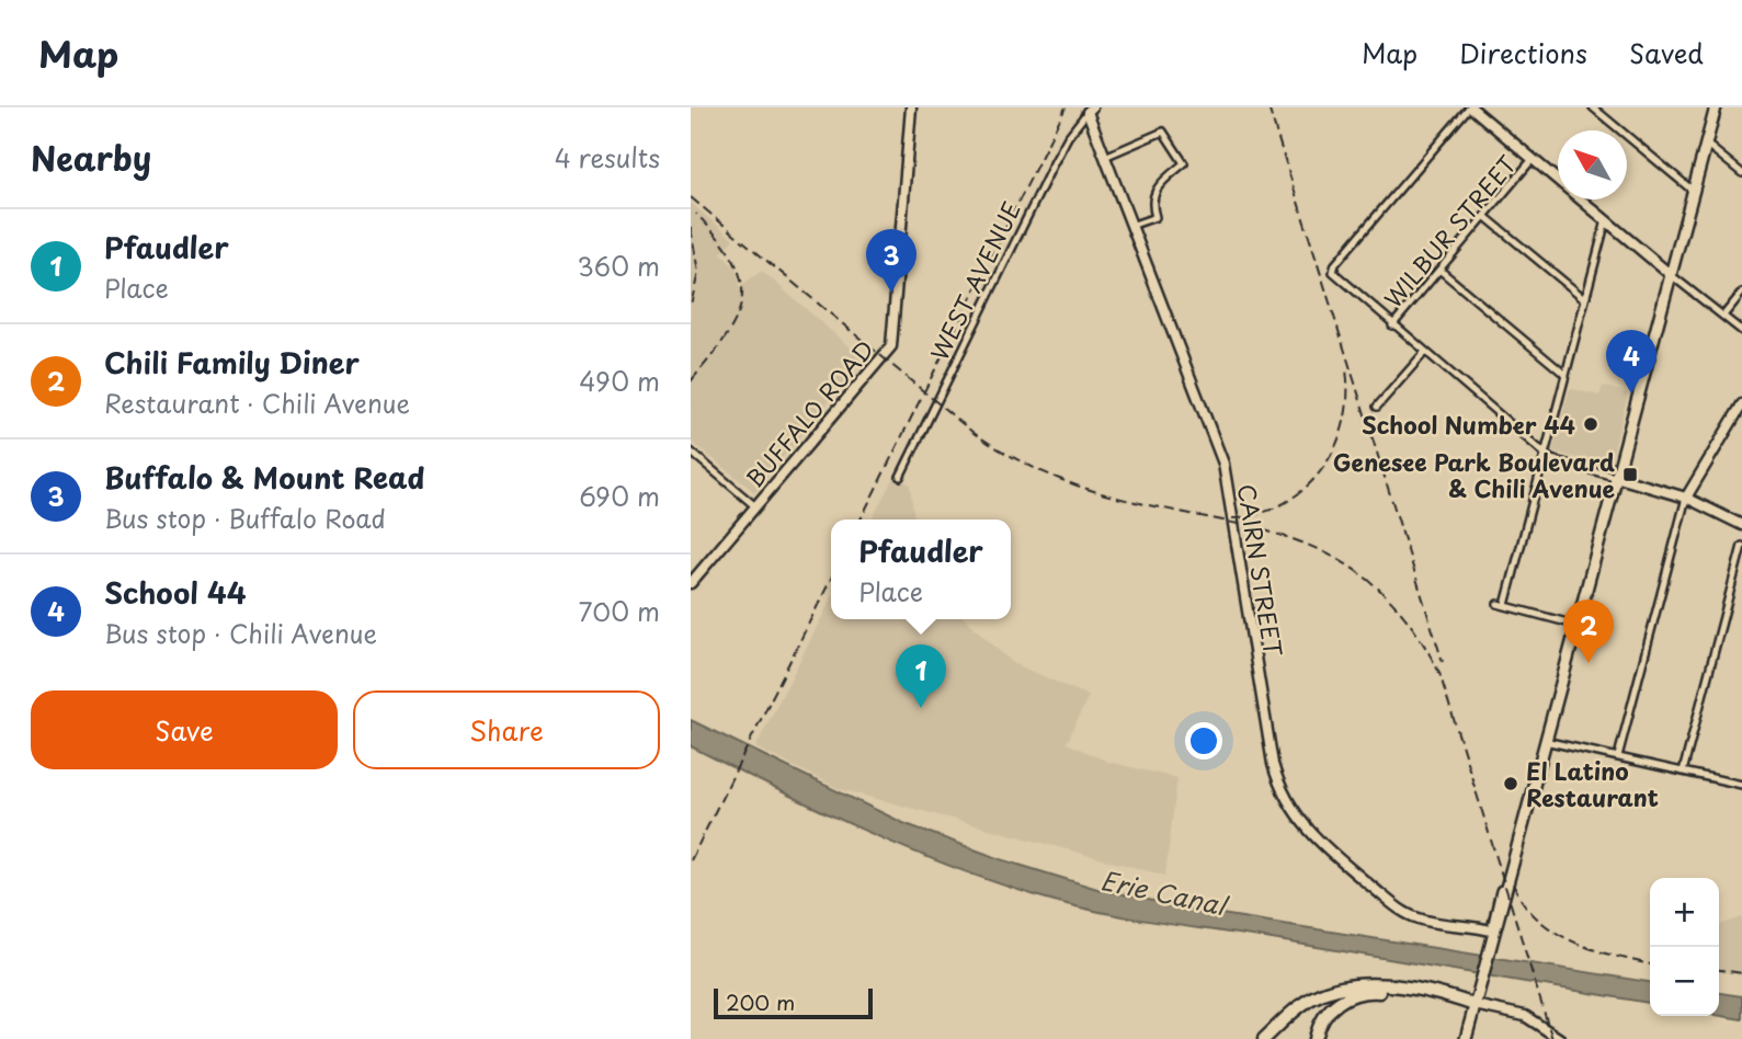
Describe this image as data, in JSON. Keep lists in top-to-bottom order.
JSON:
{
  "streets": {
    "street": [
      "WILBUR STREET",
      "WEST AVENUE",
      "BUFFALO ROAD",
      "CAIRN STREET"
    ]
  },
  "crossings": [
    ["WEST AVENUE", "CAIRN STREET"]
  ],
  "water": ["Erie Canal"],
  "places": {
    "other": ["School Number 44", "El Latino Restaurant"],
    "transit": ["Genesee Park Boulevard & Chili Avenue"]
  },
  "scale_bar": "200 m",
  "north": "top left",
  "page": {
    "header": "Map",
    "nav": ["Map", "Directions", "Saved"],
    "heading": ["Nearby", "4 results"],
    "list": [
      {
        "mark": "1",
        "name": "Pfaudler",
        "note": "Place",
        "value": "360 m"
      },
      {
        "mark": "2",
        "name": "Chili Family Diner",
        "note": "Restaurant · Chili Avenue",
        "value": "490 m"
      },
      {
        "mark": "3",
        "name": "Buffalo & Mount Read",
        "note": "Bus stop · Buffalo Road",
        "value": "690 m"
      },
      {
        "mark": "4",
        "name": "School 44",
        "note": "Bus stop · Chili Avenue",
        "value": "700 m"
      }
    ],
    "pins": [
      "3",
      "4",
      "2",
      "1"
    ],
    "popup": ["Pfaudler", "Place"],
    "buttons": ["Save", "Share"],
    "map_buttons": ["+", "−"],
    "scale": "200 m"
  }
}
